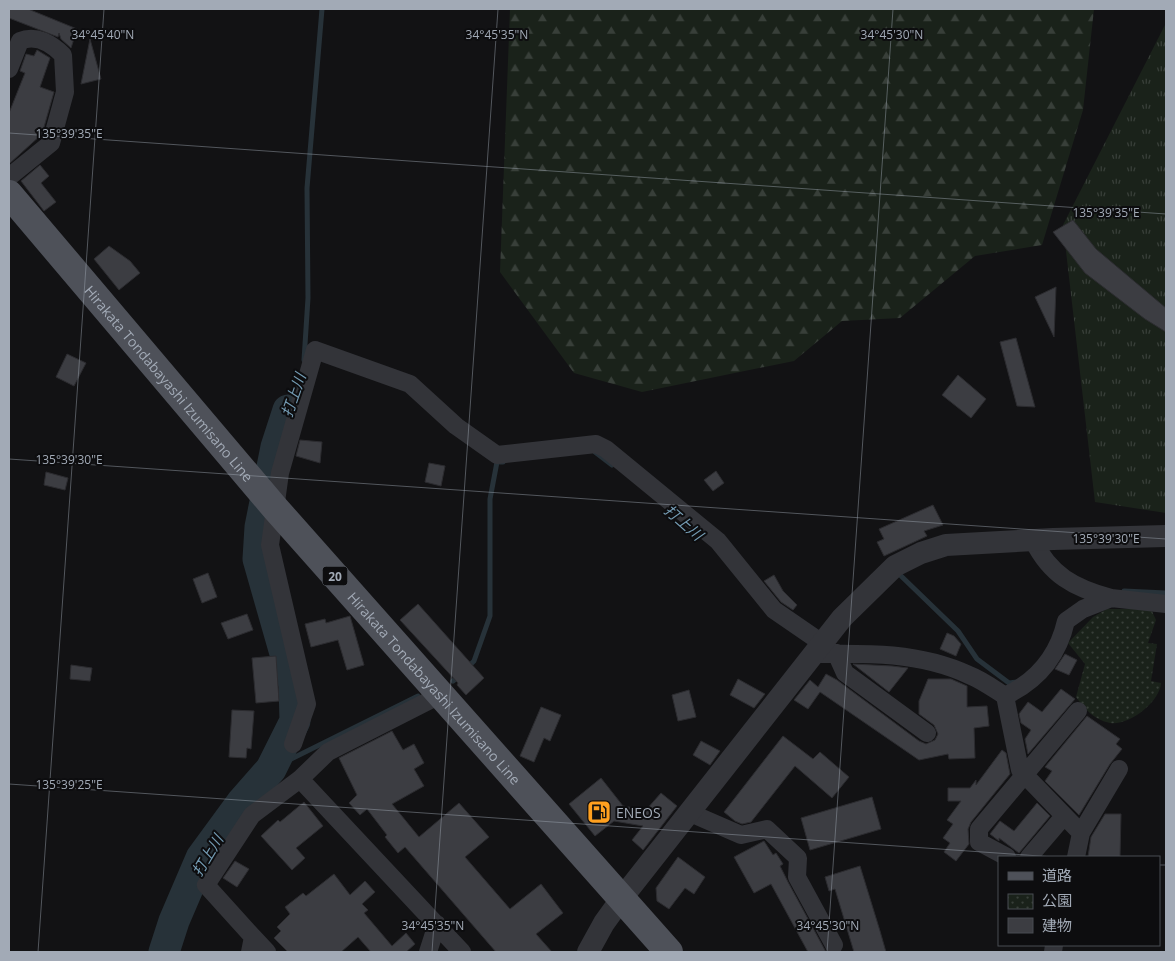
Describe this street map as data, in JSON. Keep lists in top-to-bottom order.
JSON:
{
  "streets": {
    "main road": ["Hirakata Tondabayashi Izumisano Line", "20"]
  },
  "water": ["打上川"],
  "places": {
    "fuel station": ["ENEOS"]
  },
  "legend": ["道路", "公園", "建物"],
  "coordinates": [
    "34°45'40\"N",
    "34°45'35\"N",
    "34°45'30\"N",
    "135°39'35\"E",
    "135°39'30\"E",
    "135°39'25\"E"
  ]
}
